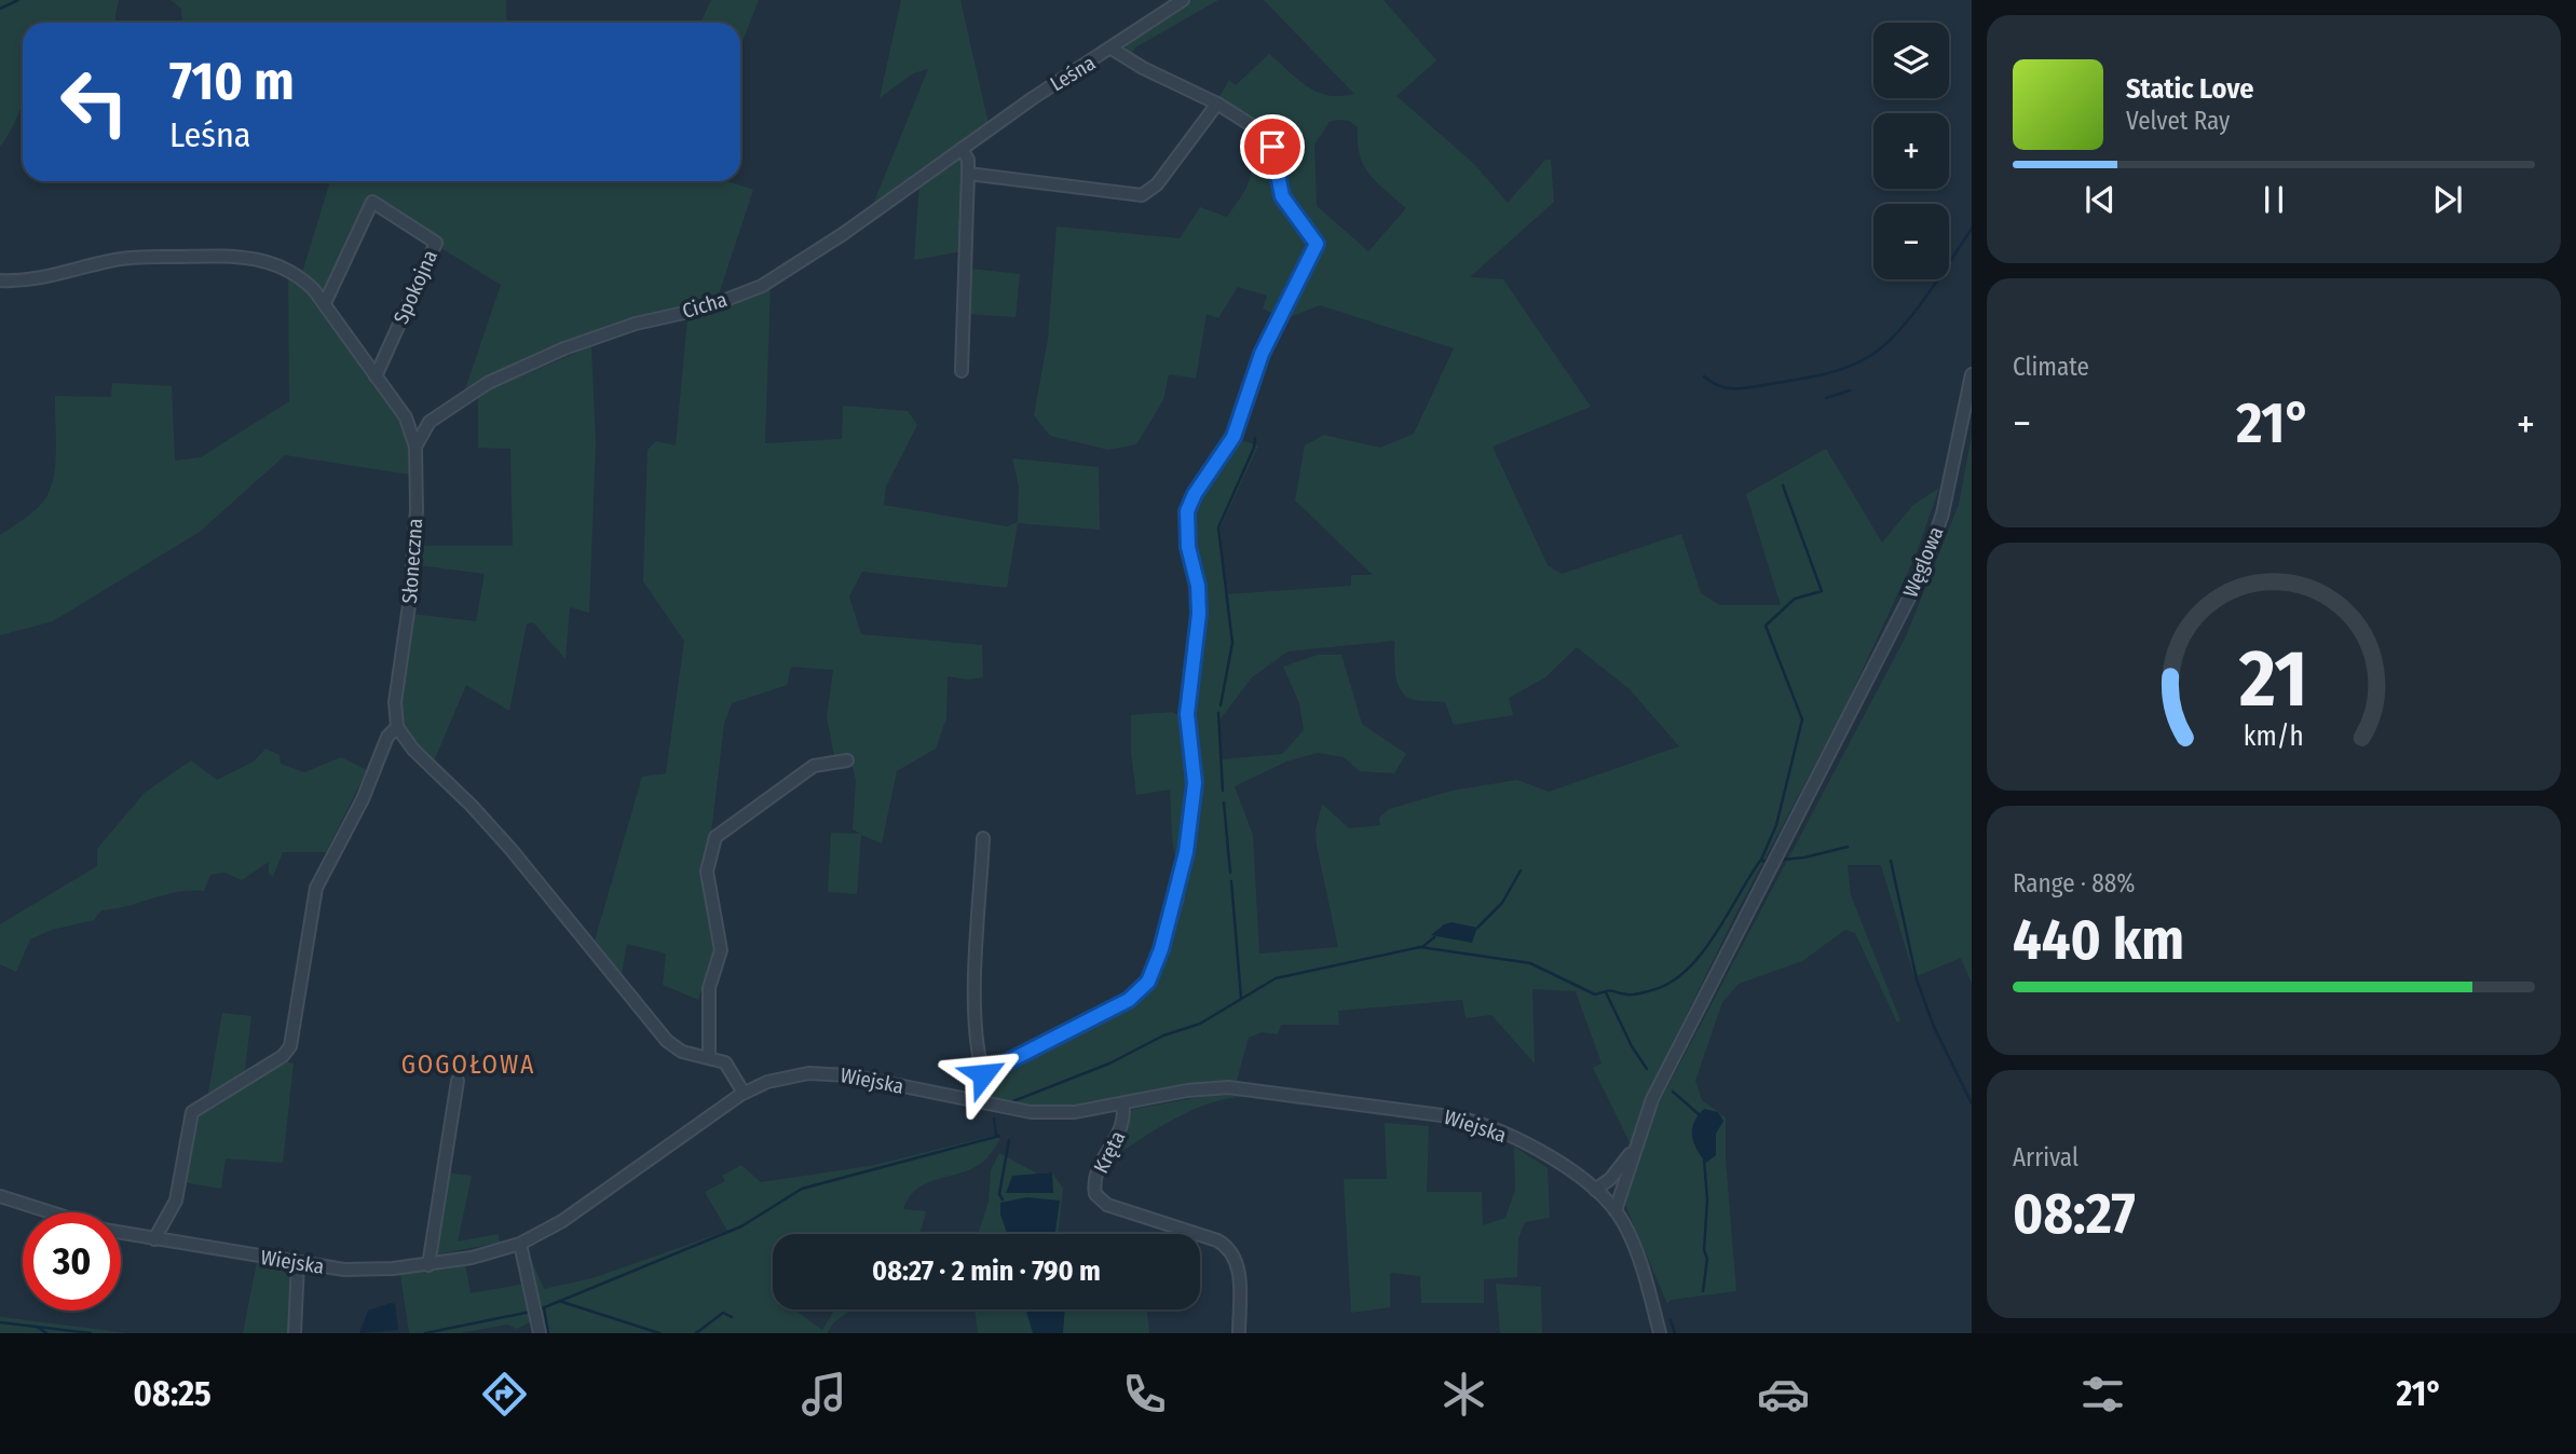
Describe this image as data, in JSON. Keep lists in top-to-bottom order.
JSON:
{
  "streets": {
    "street": [
      "Leśna",
      "Spokojna",
      "Cicha",
      "Słoneczna",
      "Węglowa",
      "Wiejska",
      "Kręta"
    ]
  },
  "crossings": [
    ["Leśna", "Cicha"],
    ["Spokojna", "Słoneczna"],
    ["Cicha", "Słoneczna"],
    ["Wiejska", "Kręta"]
  ],
  "districts": ["GOGOŁOWA"],
  "page": {
    "map_buttons": ["+", "−"],
    "turn": ["710 m", "Leśna"],
    "song": ["Static Love", "Velvet Ray"],
    "tile": [
      "Climate",
      ["Range · 88%", "440 km"],
      ["Arrival", "08:27"]
    ],
    "heat": ["−", "21°", "+"],
    "limit": "30",
    "trip": "08:27 · 2 min · 790 m",
    "tabs": ["08:25", "21°"],
    "gauge": ["21", "km/h"]
  }
}
